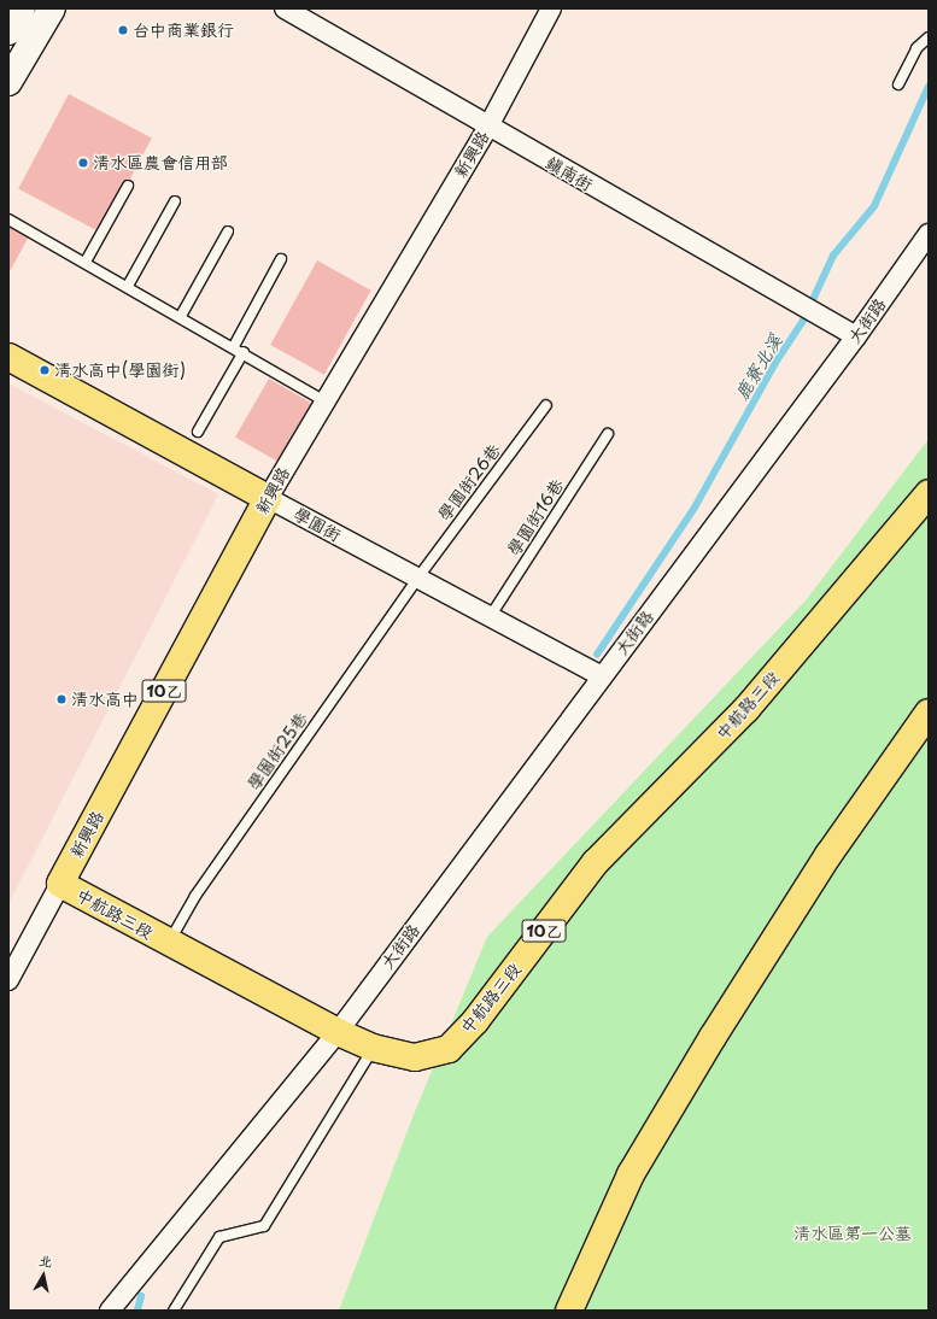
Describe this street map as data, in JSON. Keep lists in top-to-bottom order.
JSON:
{
  "streets": {
    "main road": [
      "新興路",
      "學園街",
      "10乙",
      "中航路三段"
    ],
    "street": ["鎮南街", "大街路"],
    "lane": ["學園街26巷", "學園街16巷", "學園街25巷"]
  },
  "crossings": [
    ["新興路", "鎮南街"],
    ["新興路", "學園街"],
    ["新興路", "中航路三段"],
    ["鎮南街", "大街路"],
    ["大街路", "學園街"],
    ["大街路", "中航路三段"],
    ["學園街26巷", "學園街"],
    ["學園街26巷", "學園街25巷"],
    ["學園街16巷", "學園街"],
    ["學園街", "學園街25巷"],
    ["中航路三段", "學園街25巷"]
  ],
  "water": ["鹿寮北溪"],
  "parks": ["清水區第一公墓"],
  "places": [
    "台中商業銀行",
    "清水區農會信用部",
    "清水高中(學園街)",
    "清水高中"
  ],
  "north": "top"
}
